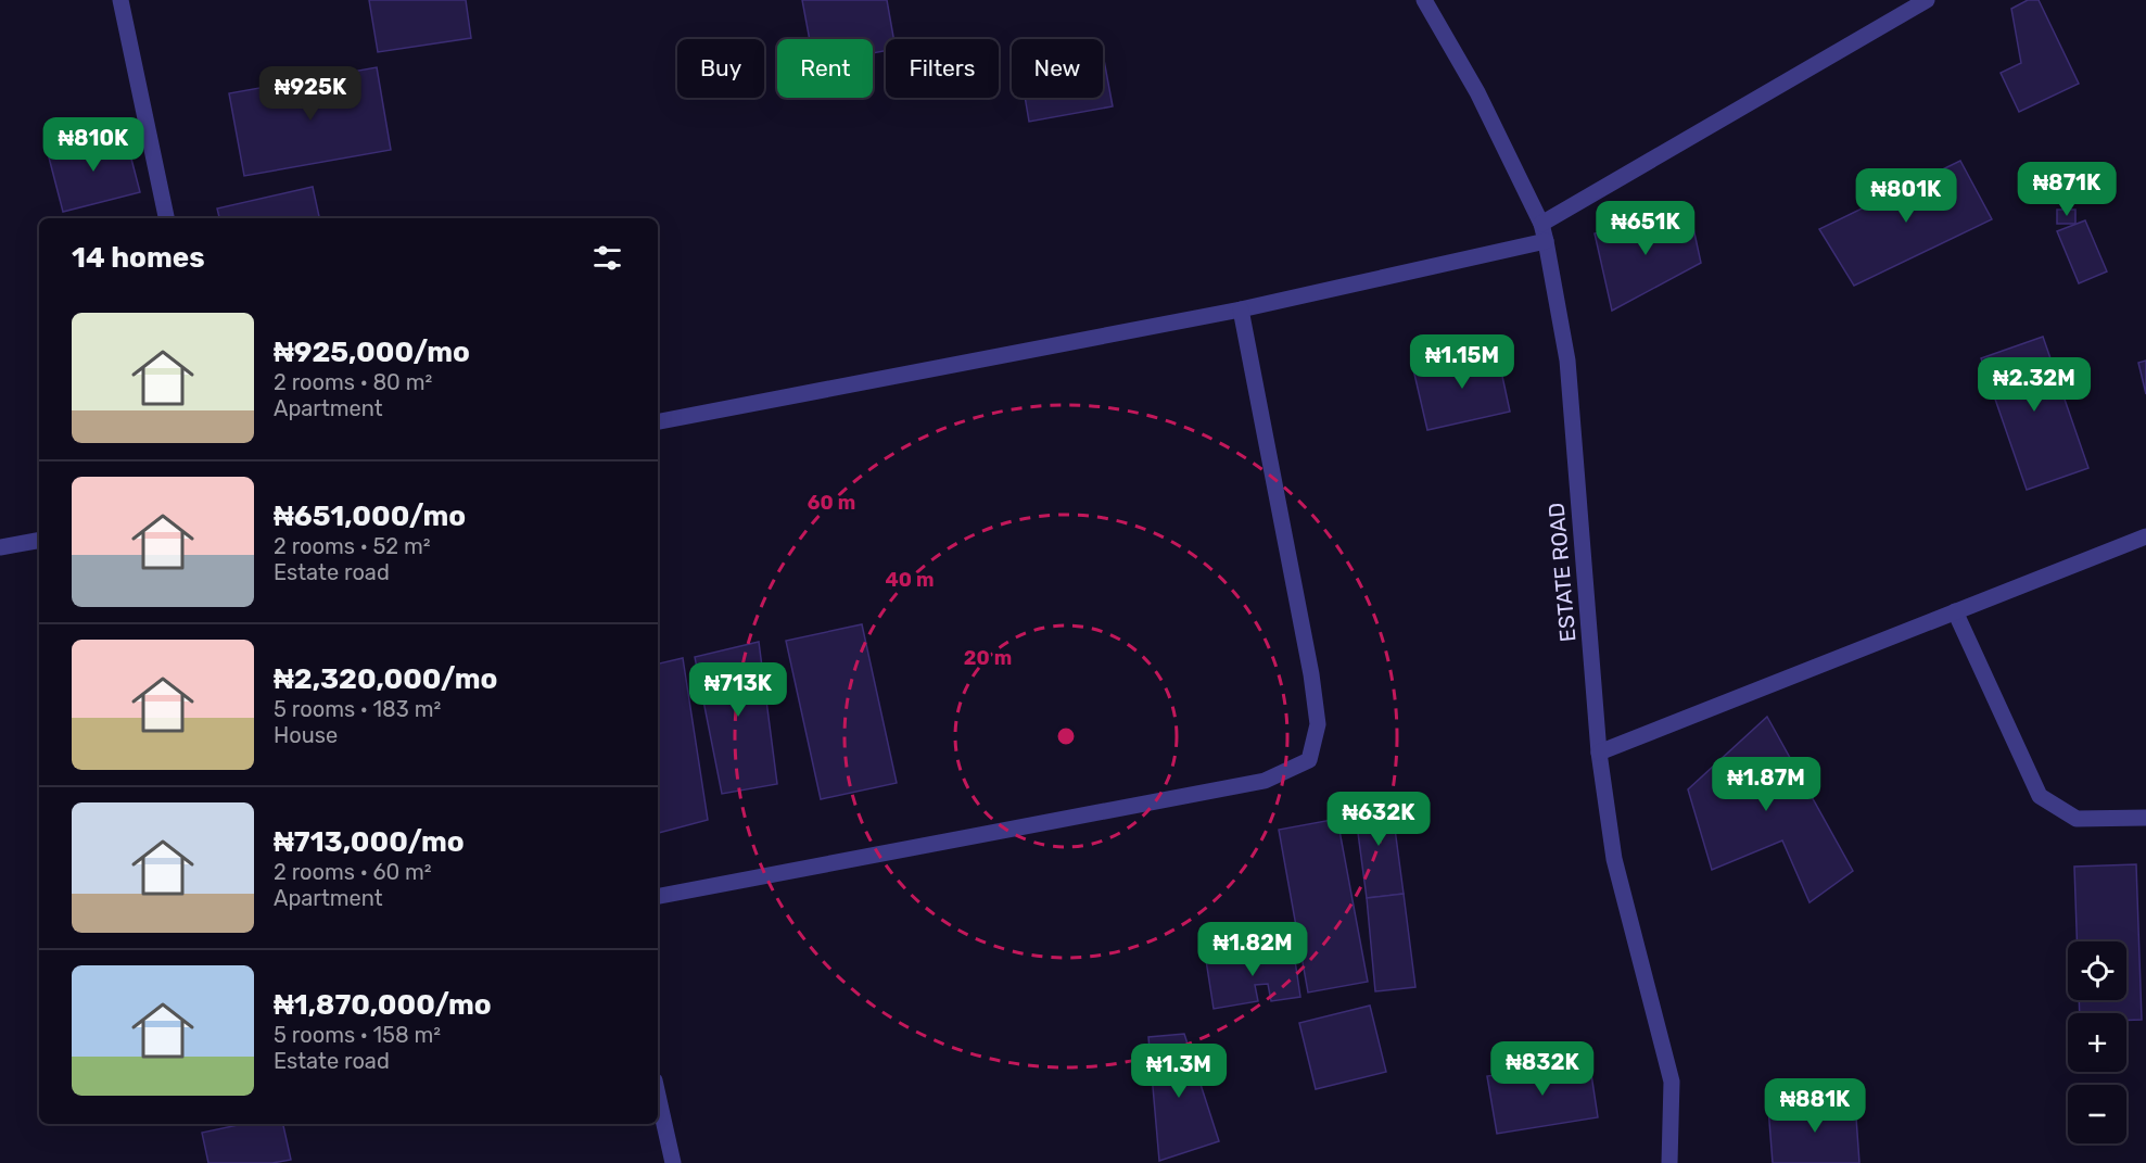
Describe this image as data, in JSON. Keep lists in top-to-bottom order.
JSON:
{
  "streets": {
    "street": ["ESTATE ROAD"]
  },
  "page": {
    "chip": [
      "Buy",
      "Rent",
      "Filters",
      "New"
    ],
    "price": [
      "₦925K",
      "₦810K",
      "₦871K",
      "₦801K",
      "₦651K",
      "₦1.15M",
      "₦2.32M",
      "₦713K",
      "₦1.87M",
      "₦632K",
      "₦1.82M",
      "₦832K",
      "₦1.3M",
      "₦881K"
    ],
    "heading": "14 homes",
    "list": [
      {
        "name": "₦925,000/mo",
        "note": "2 rooms · 80 m² · Apartment"
      },
      {
        "name": "₦651,000/mo",
        "note": "2 rooms · 52 m² · Estate road"
      },
      {
        "name": "₦2,320,000/mo",
        "note": "5 rooms · 183 m² · House"
      },
      {
        "name": "₦713,000/mo",
        "note": "2 rooms · 60 m² · Apartment"
      },
      {
        "name": "₦1,870,000/mo",
        "note": "5 rooms · 158 m² · Estate road"
      }
    ],
    "map_buttons": ["+", "−"]
  },
  "rings": ["60 m", "40 m", "20 m"]
}
